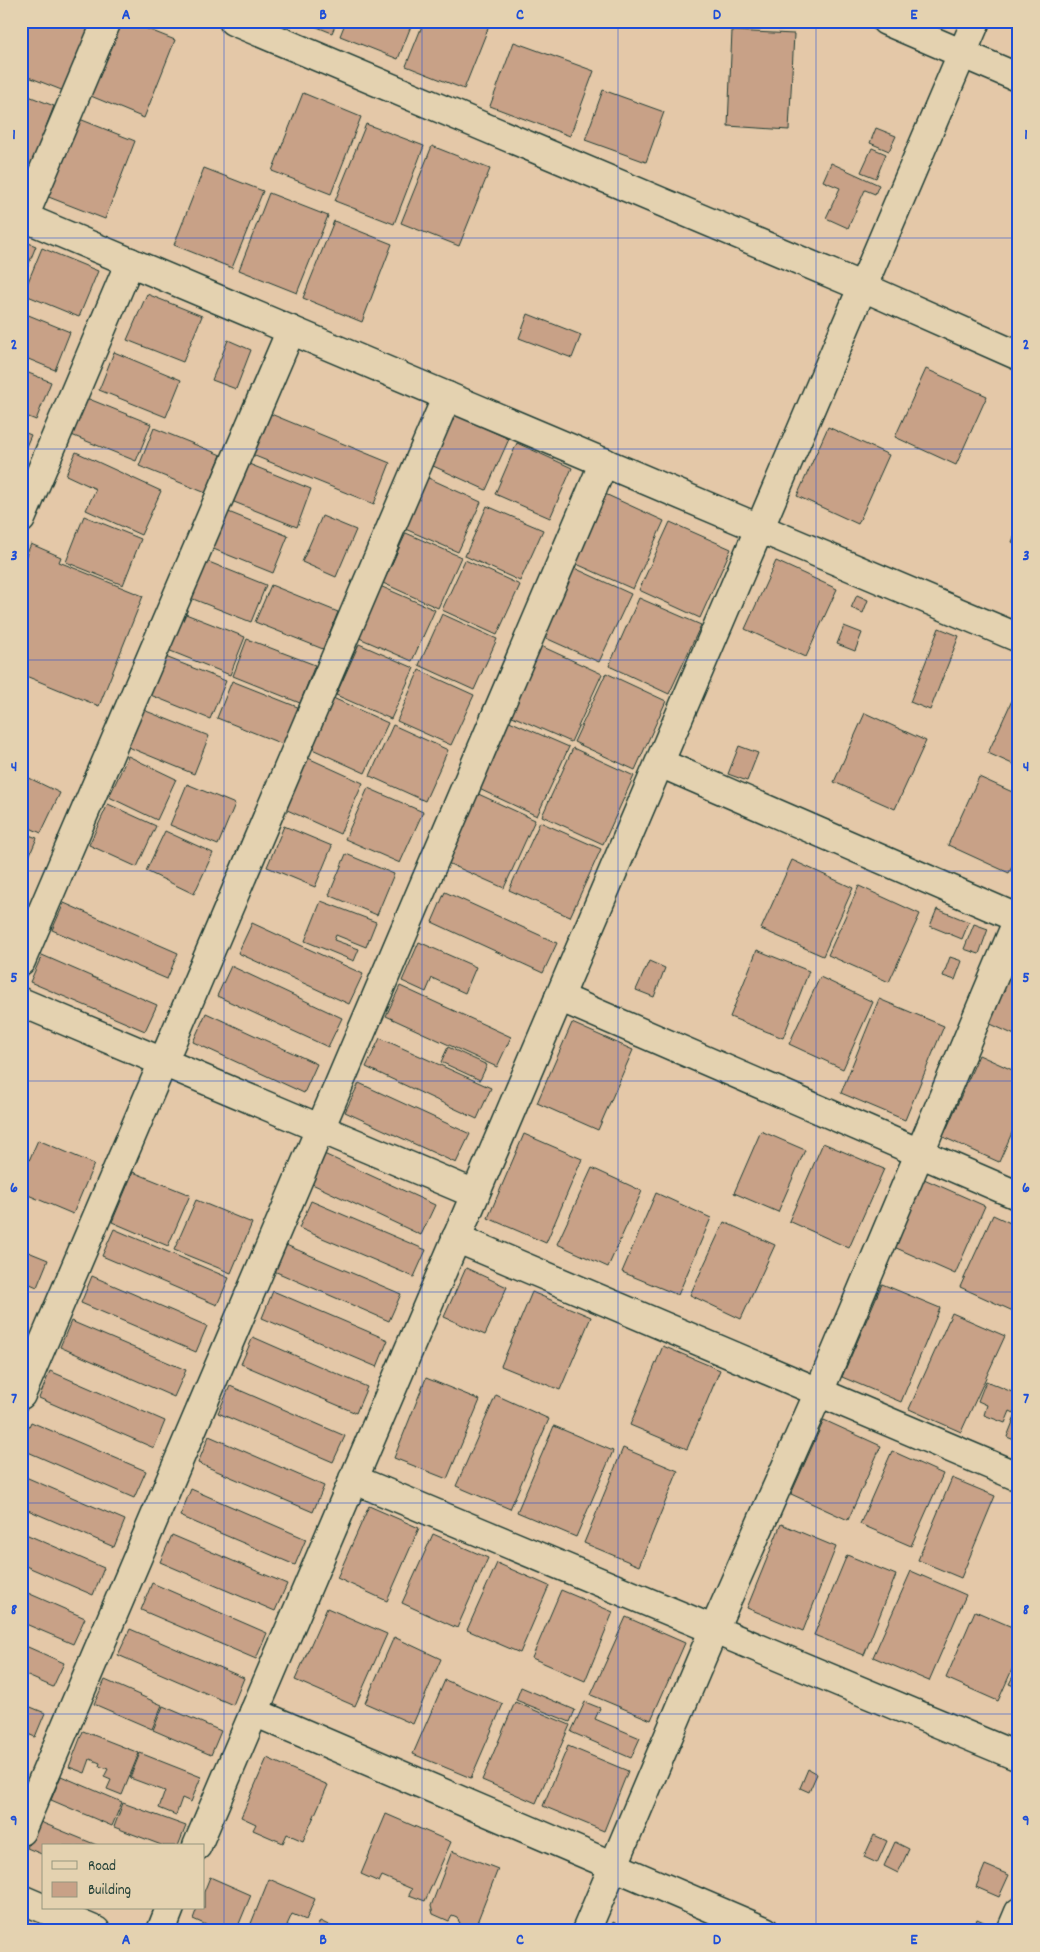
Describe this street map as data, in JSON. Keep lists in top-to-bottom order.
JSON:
{
  "legend": ["Road", "Building"],
  "grid": {
    "columns": [
      "A",
      "B",
      "C",
      "D",
      "E"
    ],
    "rows": [
      "1",
      "2",
      "3",
      "4",
      "5",
      "6",
      "7",
      "8",
      "9"
    ]
  }
}
